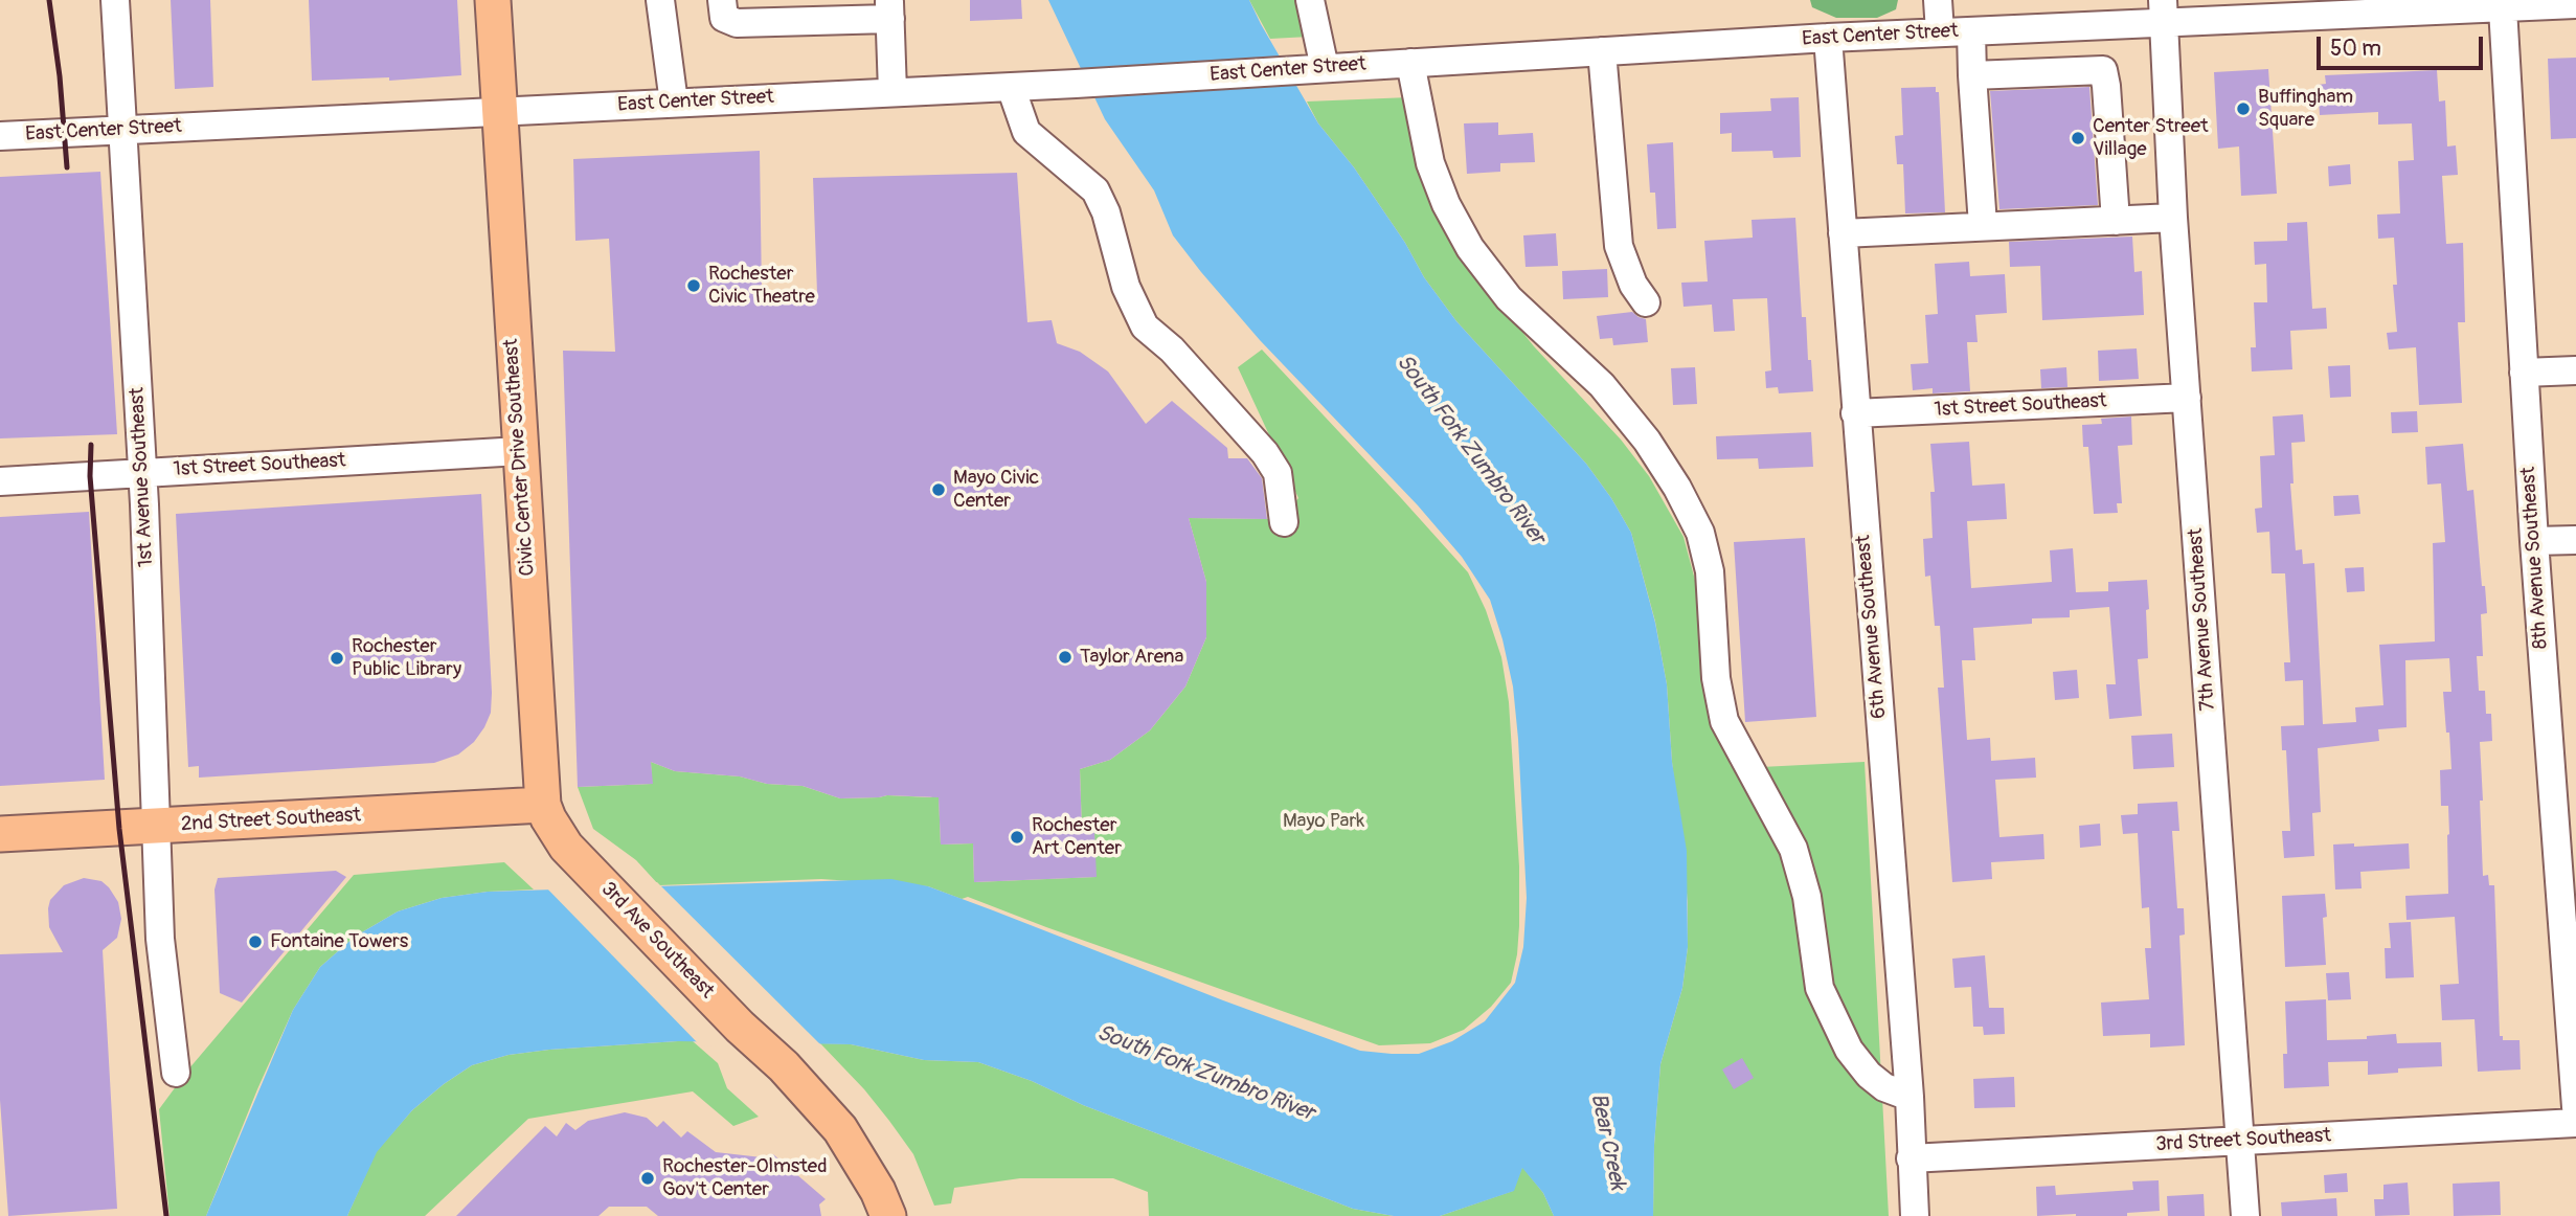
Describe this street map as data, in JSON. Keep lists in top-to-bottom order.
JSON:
{
  "streets": {
    "main road": ["Civic Center Drive Southeast", "2nd Street Southeast", "3rd Ave Southeast"],
    "street": [
      "East Center Street",
      "1st Street Southeast",
      "1st Avenue Southeast",
      "8th Avenue Southeast",
      "7th Avenue Southeast",
      "6th Avenue Southeast",
      "3rd Street Southeast"
    ]
  },
  "crossings": [
    ["East Center Street", "Civic Center Drive Southeast"],
    ["East Center Street", "1st Avenue Southeast"],
    ["East Center Street", "8th Avenue Southeast"],
    ["East Center Street", "7th Avenue Southeast"],
    ["East Center Street", "6th Avenue Southeast"],
    ["1st Street Southeast", "Civic Center Drive Southeast"],
    ["1st Street Southeast", "1st Avenue Southeast"],
    ["1st Street Southeast", "7th Avenue Southeast"],
    ["1st Street Southeast", "6th Avenue Southeast"],
    ["Civic Center Drive Southeast", "2nd Street Southeast"],
    ["Civic Center Drive Southeast", "3rd Ave Southeast"],
    ["1st Avenue Southeast", "2nd Street Southeast"],
    ["7th Avenue Southeast", "3rd Street Southeast"],
    ["6th Avenue Southeast", "3rd Street Southeast"],
    ["2nd Street Southeast", "3rd Ave Southeast"]
  ],
  "water": ["South Fork Zumbro River", "Bear Creek"],
  "parks": ["Mayo Park"],
  "places": [
    "Buffingham Square",
    "Center Street Village",
    "Rochester Civic Theatre",
    "Mayo Civic Center",
    "Taylor Arena",
    "Rochester Public Library",
    "Rochester Art Center",
    "Fontaine Towers",
    "Rochester-Olmsted Gov't Center"
  ],
  "scale_bar": "50 m"
}
